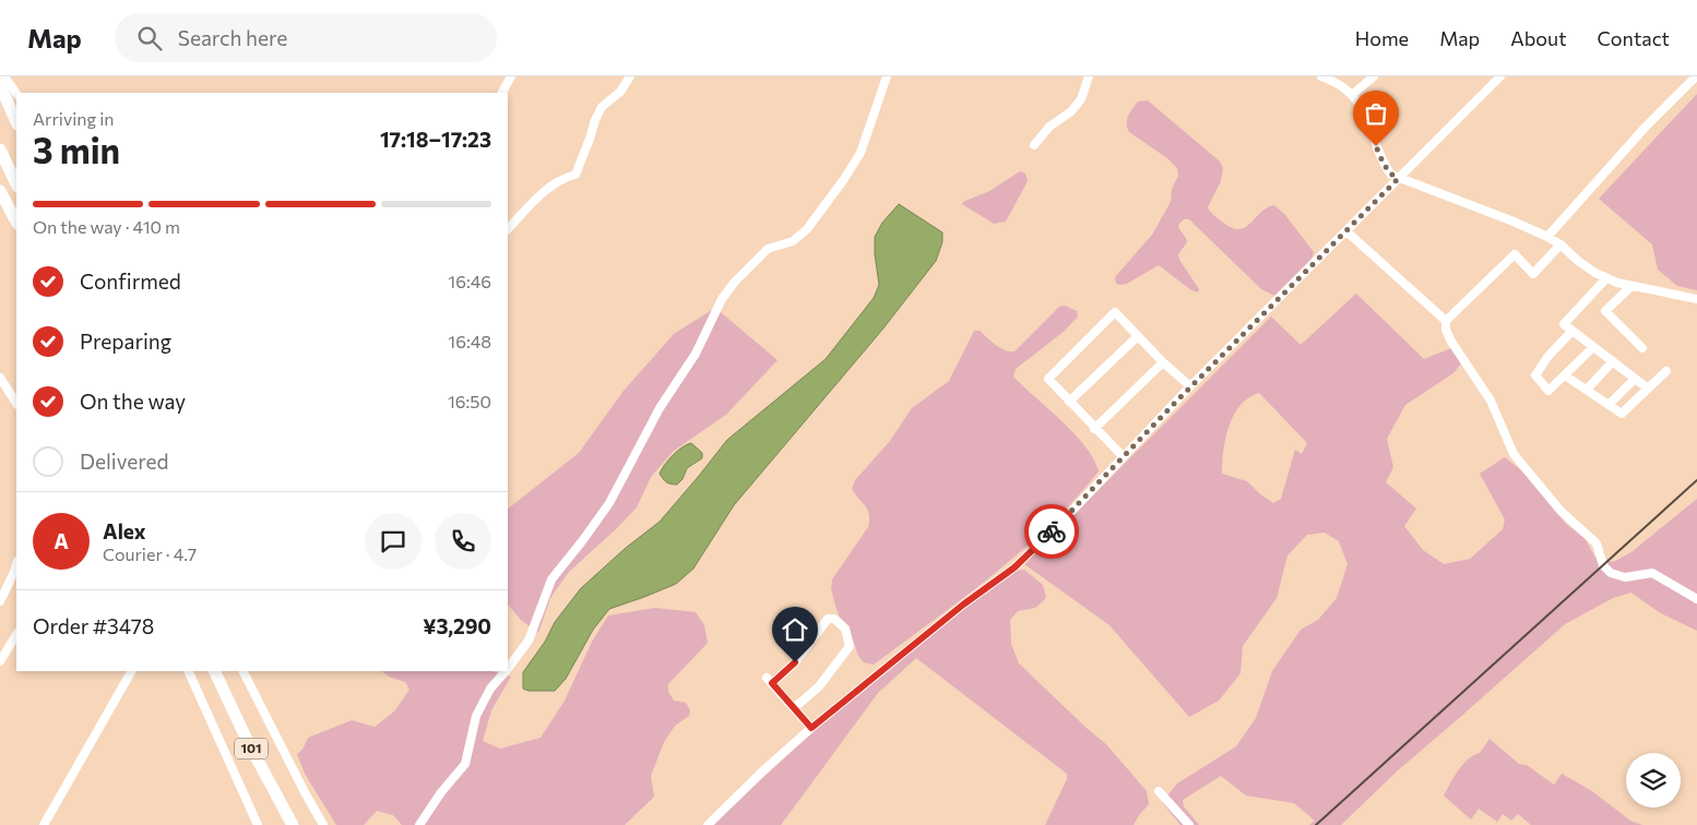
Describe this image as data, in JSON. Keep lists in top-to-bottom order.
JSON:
{
  "streets": {
    "highway": ["101"]
  },
  "page": {
    "header": "Map",
    "search": "Search here",
    "nav": [
      "Home",
      "Map",
      "About",
      "Contact"
    ],
    "heading": ["3 min", "Arriving in", "17:18–17:23"],
    "panel": [
      "Alex",
      "Courier · 4.7",
      "Order #3478",
      "¥3,290"
    ],
    "bar": "On the way · 410 m",
    "list": [
      ["Confirmed", "16:46"],
      ["Preparing", "16:48"],
      ["On the way", "16:50"],
      "Delivered"
    ],
    "round": "A"
  }
}
